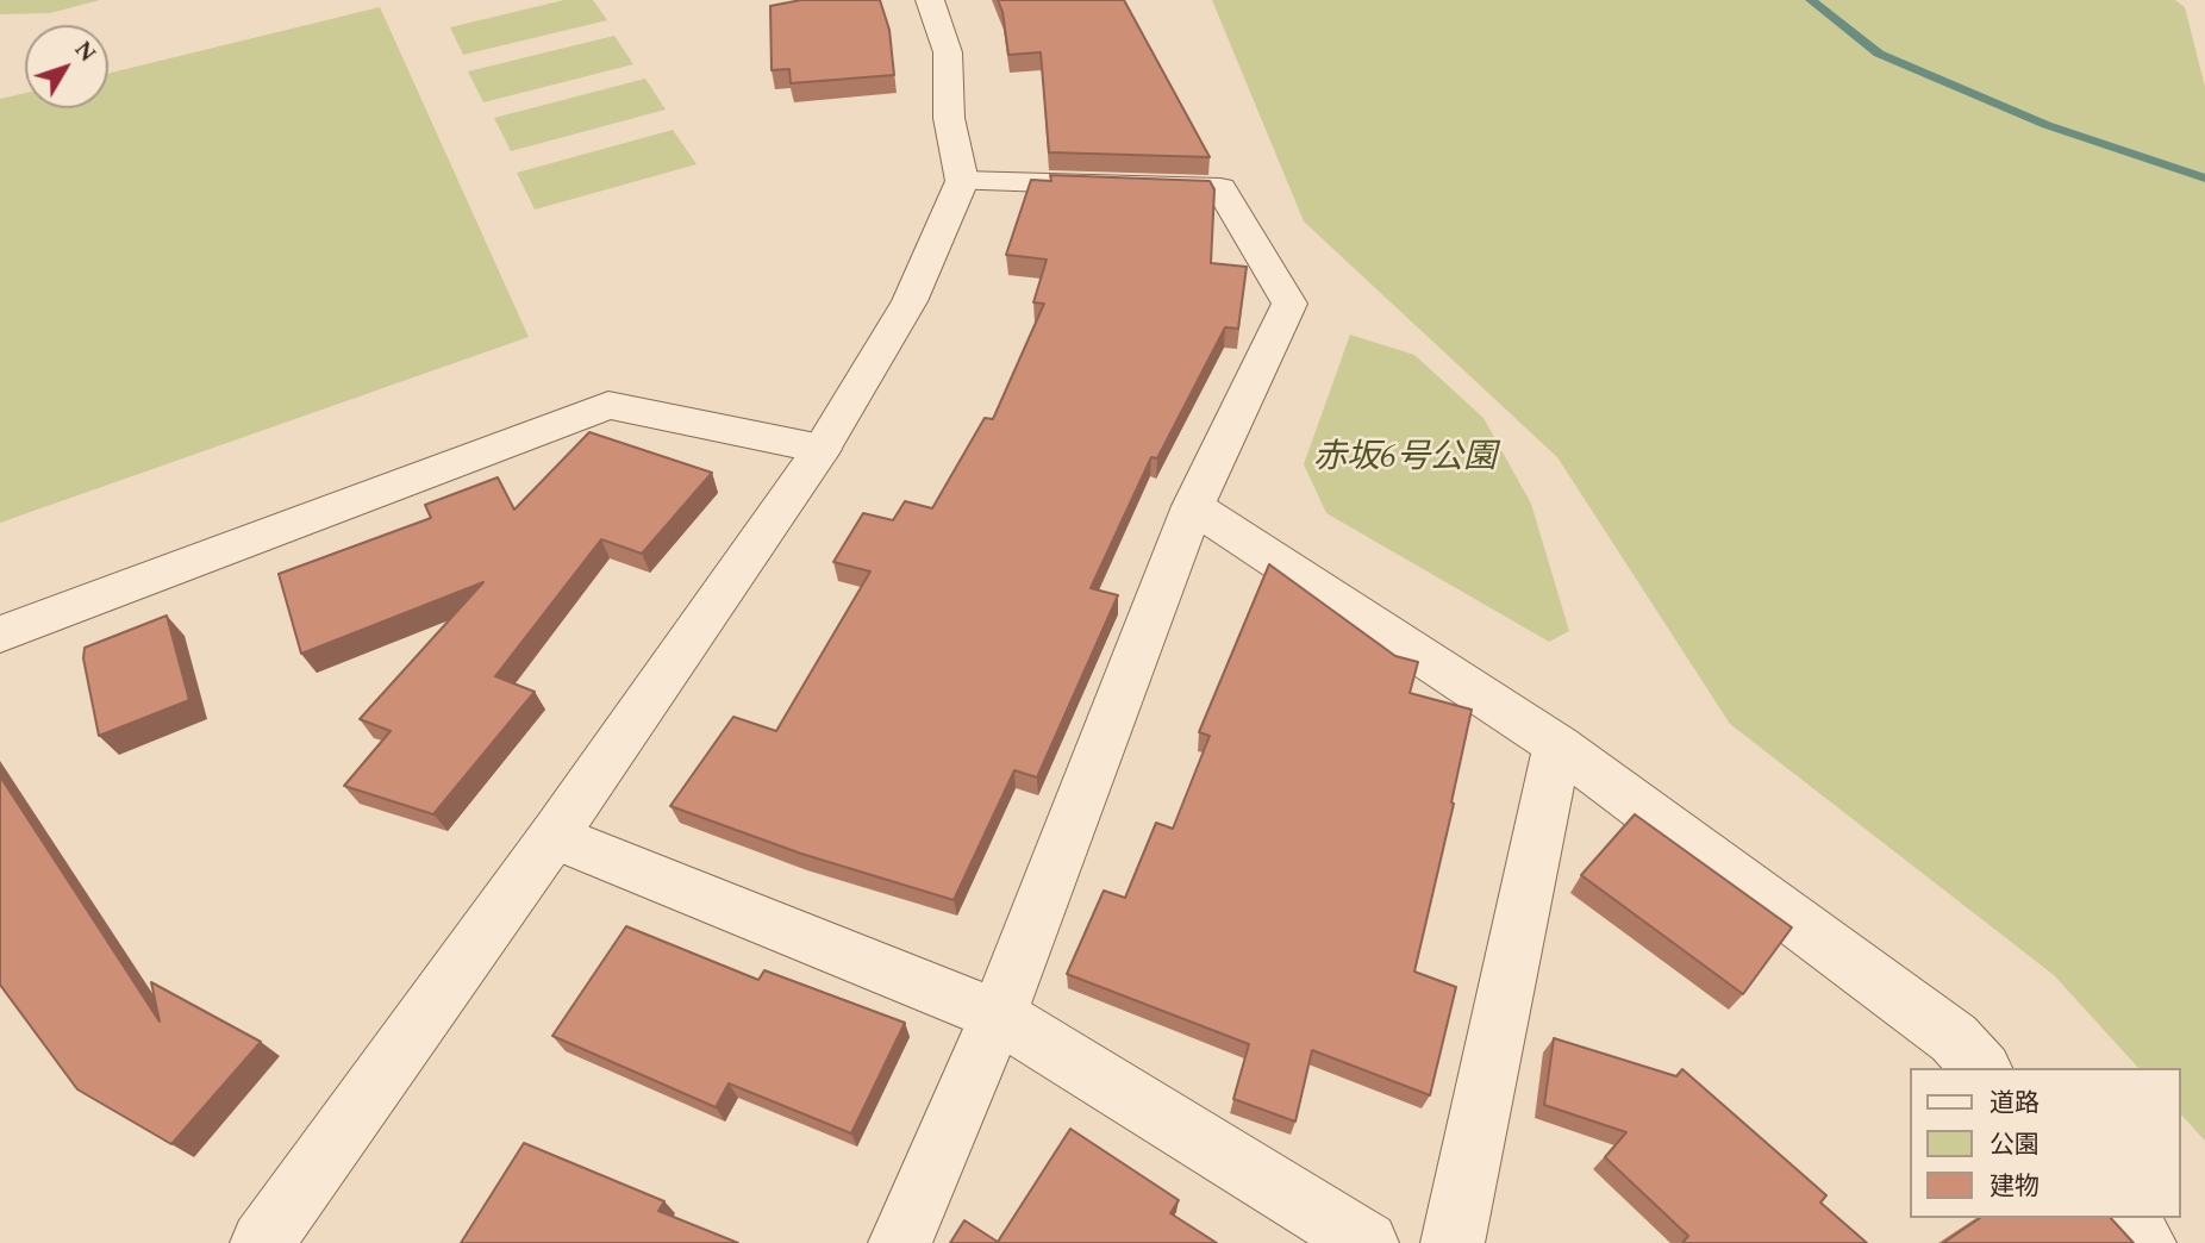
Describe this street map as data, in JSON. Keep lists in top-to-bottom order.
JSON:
{
  "parks": ["赤坂6号公園"],
  "legend": ["道路", "公園", "建物"],
  "north": "top right"
}
